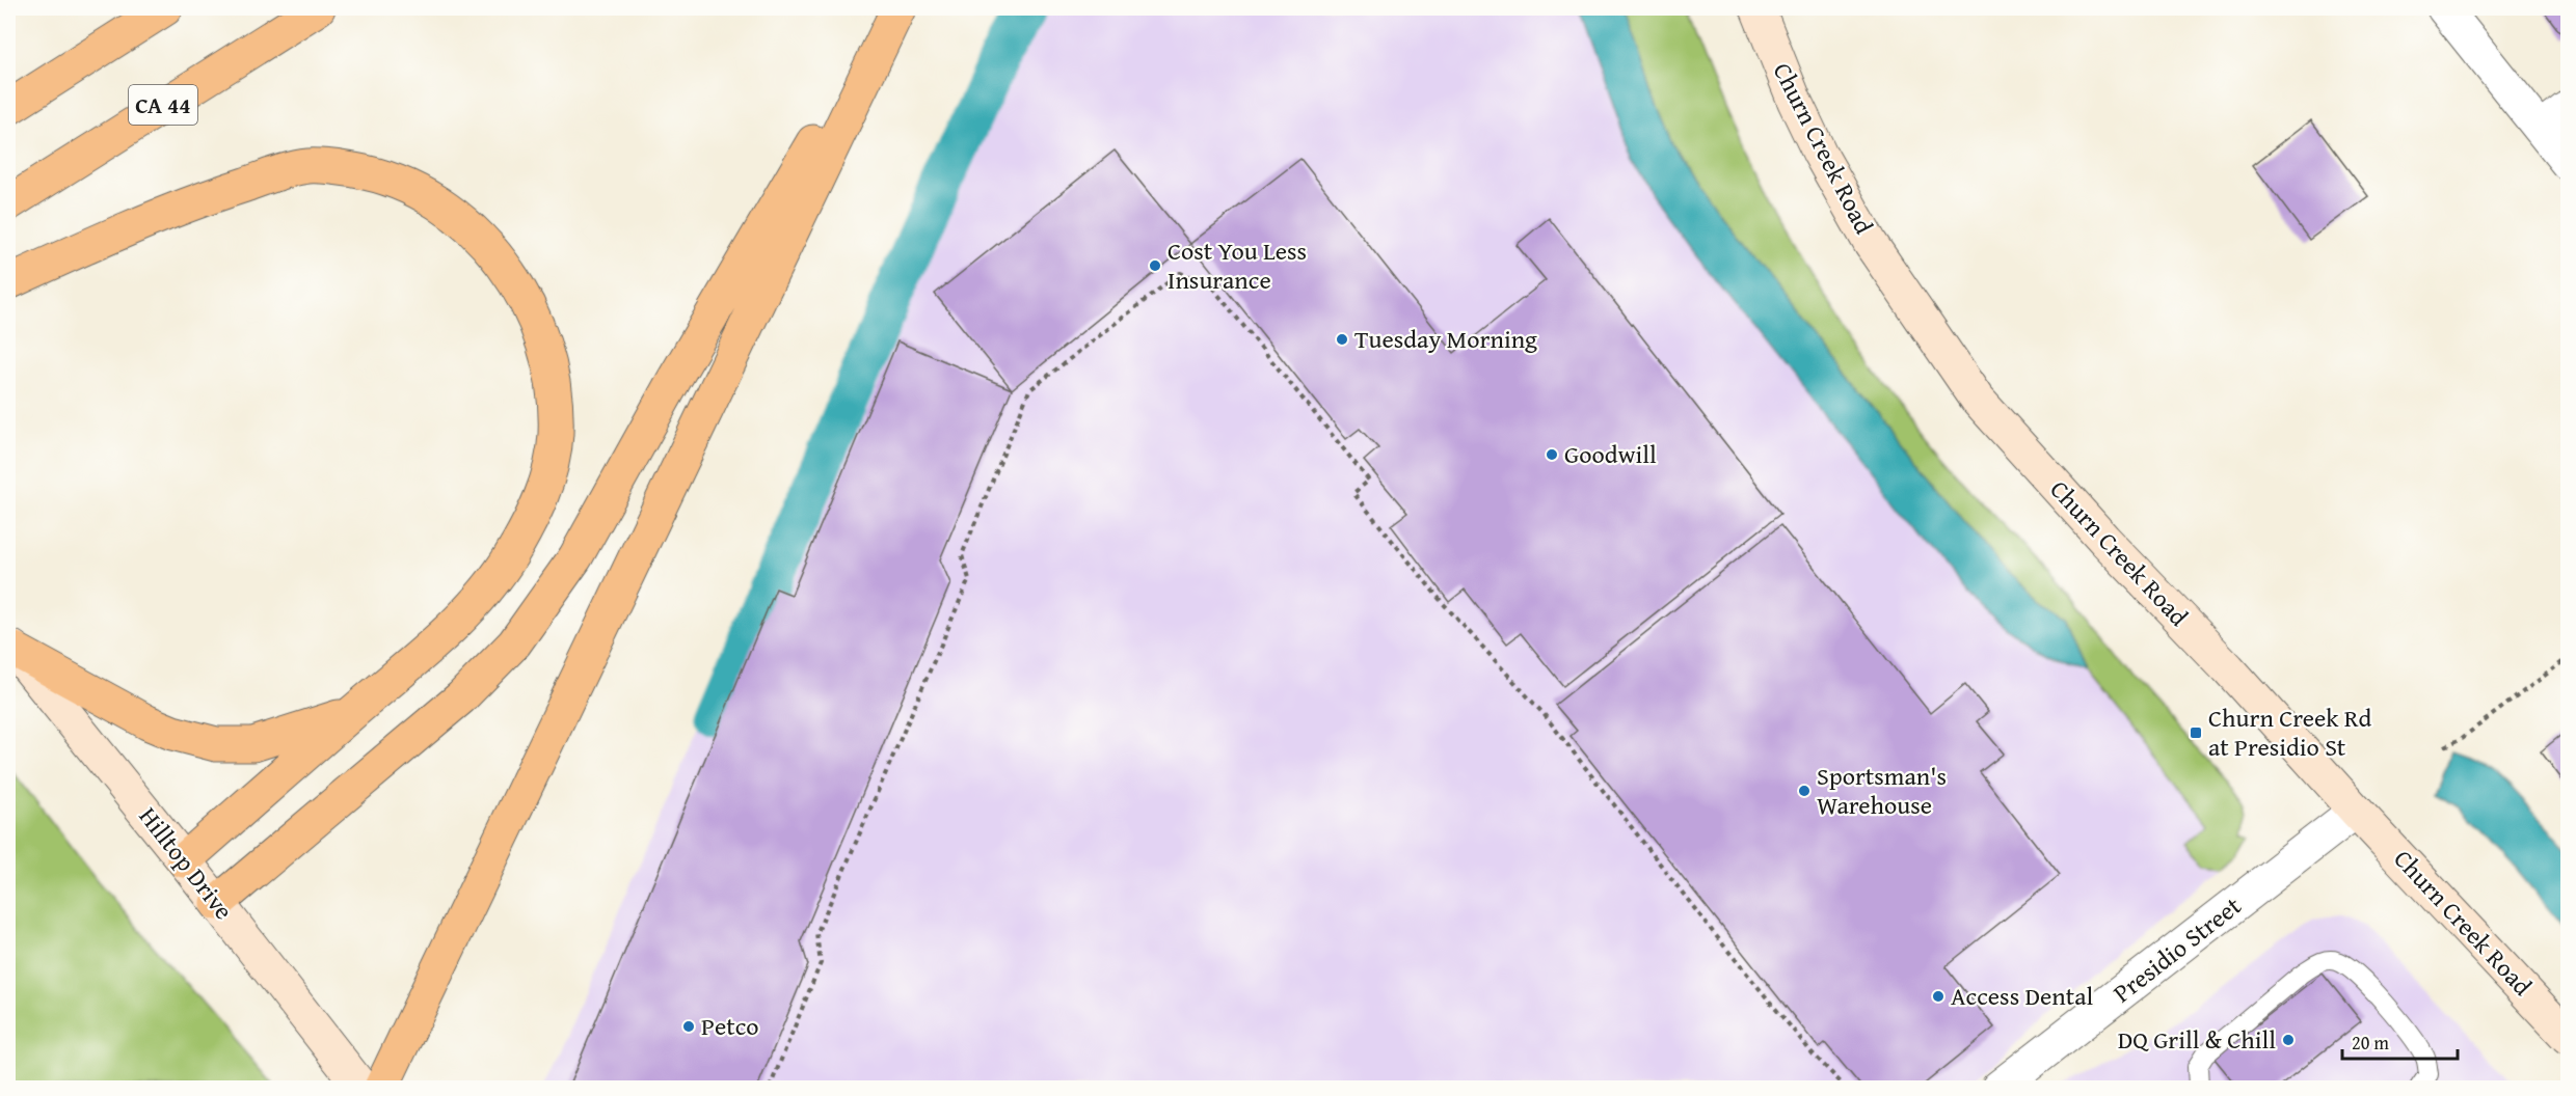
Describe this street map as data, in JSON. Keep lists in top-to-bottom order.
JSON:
{
  "streets": {
    "highway": ["CA 44"],
    "main road": ["Churn Creek Road", "Hilltop Drive"],
    "street": ["Presidio Street"]
  },
  "crossings": [
    ["Churn Creek Road", "Presidio Street"]
  ],
  "places": {
    "other": [
      "Cost You Less Insurance",
      "Tuesday Morning",
      "Goodwill",
      "Sportsman's Warehouse",
      "Access Dental",
      "Petco",
      "DQ Grill & Chill"
    ],
    "transit": ["Churn Creek Rd at Presidio St"]
  },
  "scale_bar": "20 m"
}
